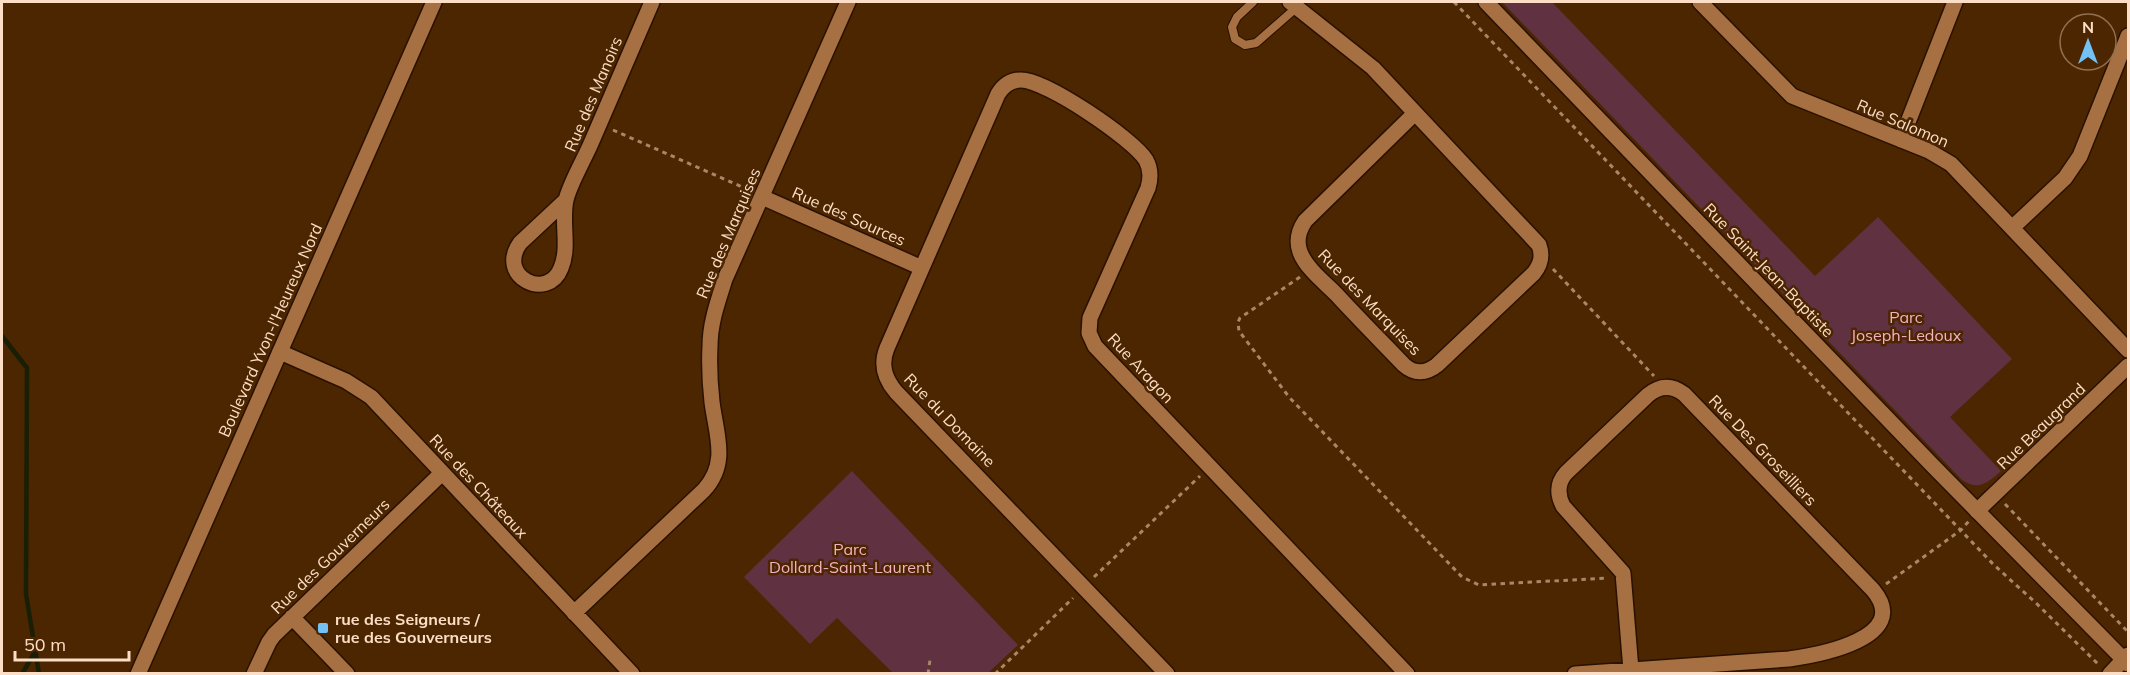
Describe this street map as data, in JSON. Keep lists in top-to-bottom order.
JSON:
{
  "streets": {
    "street": [
      "Rue des Manoirs",
      "Rue Salomon",
      "Rue des Sources",
      "Rue des Marquises",
      "Rue Saint-Jean-Baptiste",
      "Boulevard Yvon-l'Heureux Nord",
      "Rue Aragon",
      "Rue du Domaine",
      "Rue Beaugrand",
      "Rue Des Groseilliers",
      "Rue des Châteaux",
      "Rue des Gouverneurs"
    ]
  },
  "crossings": [
    ["Rue des Sources", "Rue des Marquises"],
    ["Rue des Sources", "Rue du Domaine"],
    ["Rue des Marquises", "Rue des Châteaux"],
    ["Rue Saint-Jean-Baptiste", "Rue Beaugrand"],
    ["Boulevard Yvon-l'Heureux Nord", "Rue des Châteaux"],
    ["Rue Aragon", "Rue du Domaine"],
    ["Rue des Châteaux", "Rue des Gouverneurs"]
  ],
  "parks": ["Parc Joseph-Ledoux", "Parc Dollard-Saint-Laurent"],
  "places": {
    "transit": ["rue des Seigneurs / rue des Gouverneurs"]
  },
  "scale_bar": "50 m",
  "north": "top"
}
